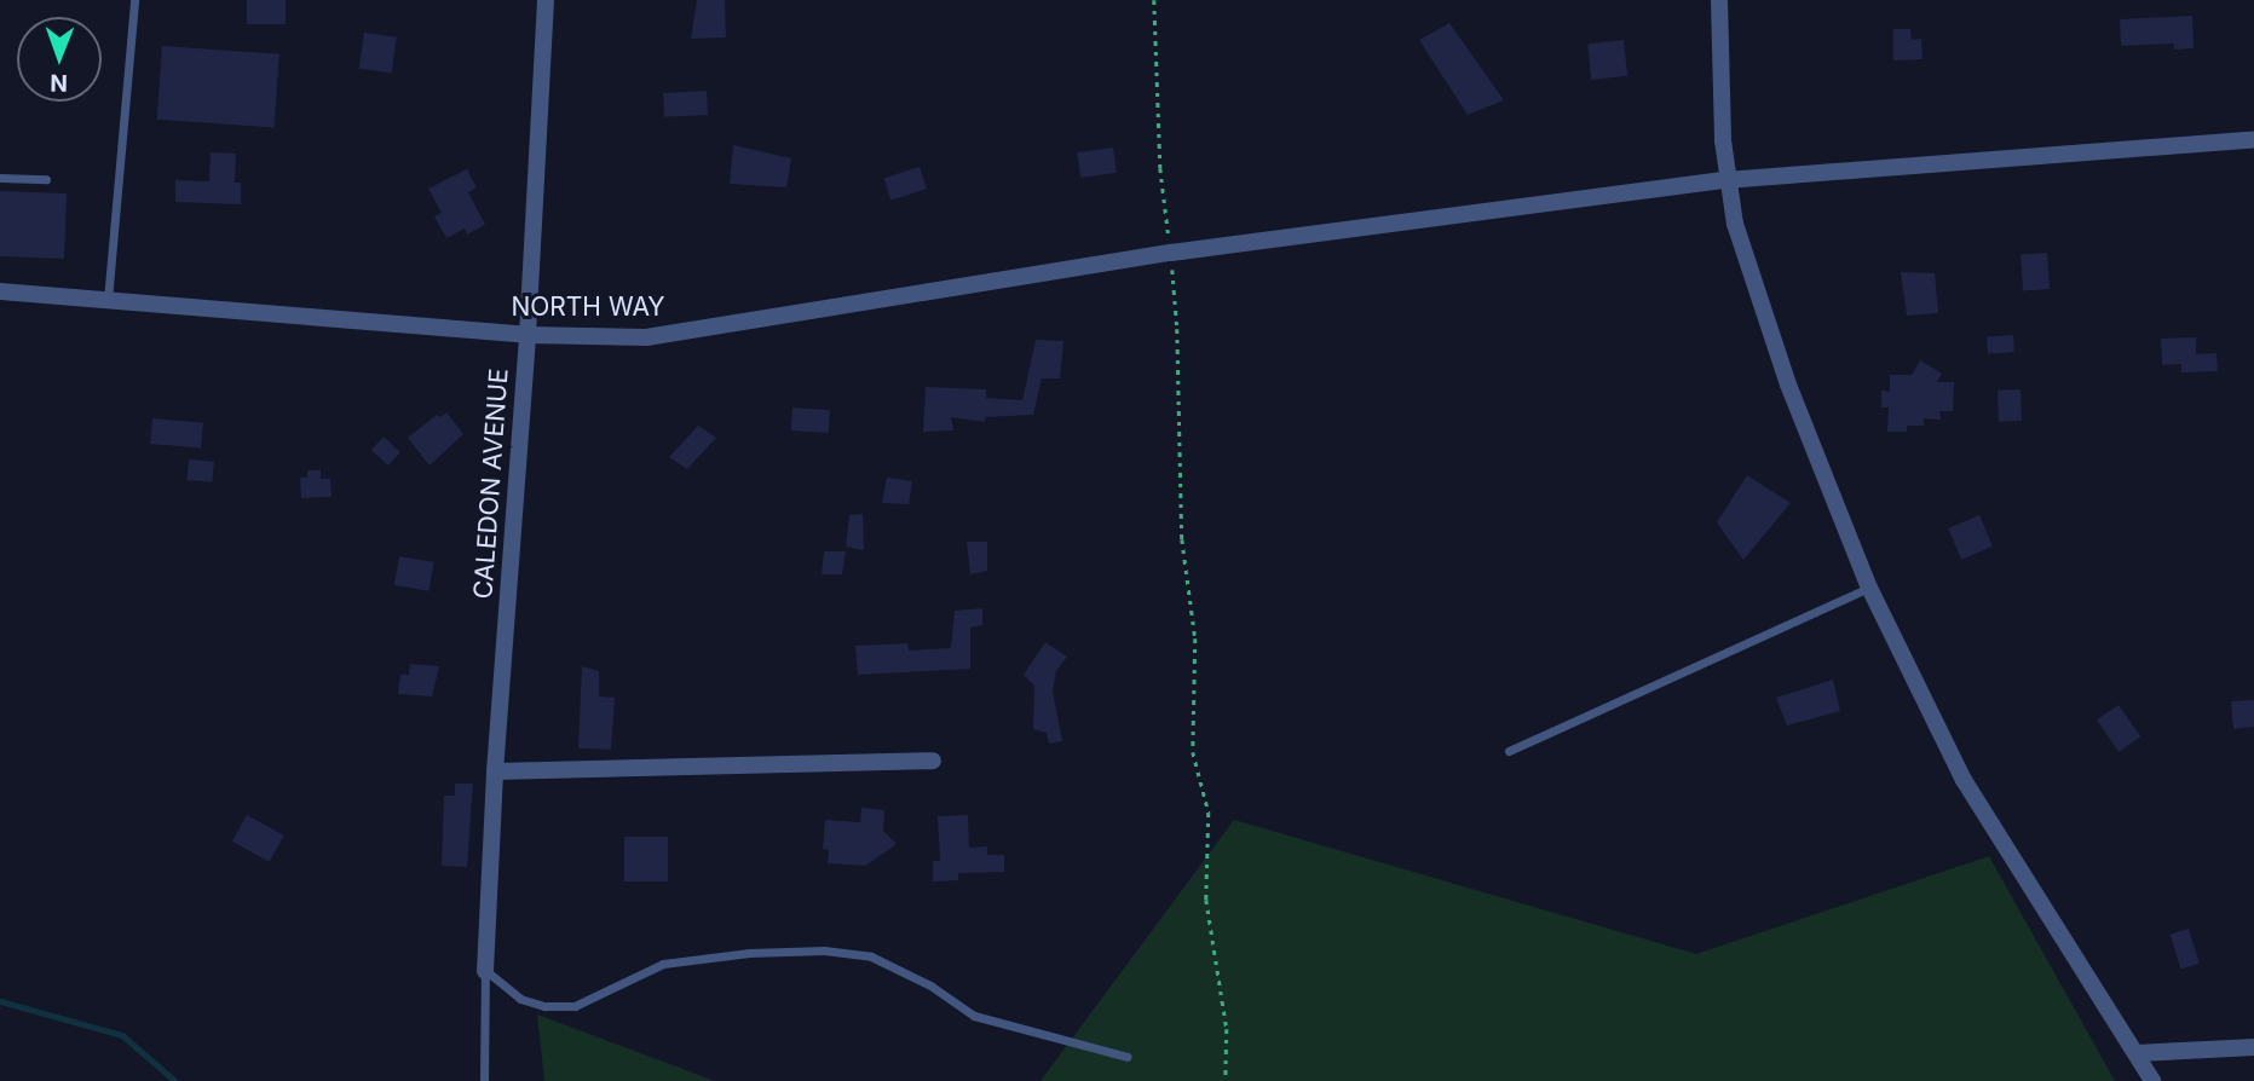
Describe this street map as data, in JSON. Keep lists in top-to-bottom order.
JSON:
{
  "streets": {
    "street": ["NORTH WAY", "CALEDON AVENUE"]
  },
  "crossings": [
    ["NORTH WAY", "CALEDON AVENUE"]
  ],
  "north": "bottom"
}
